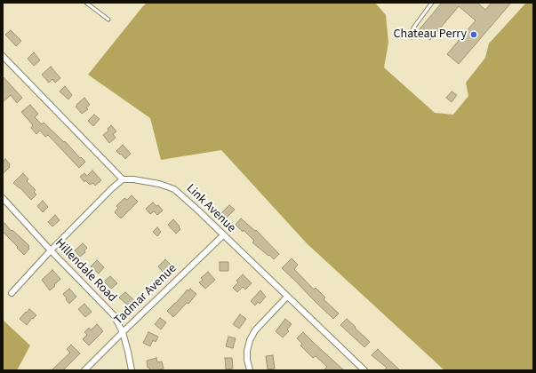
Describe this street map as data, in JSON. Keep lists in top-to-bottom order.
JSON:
{
  "streets": {
    "street": ["Link Avenue", "Hillendale Road", "Tadmar Avenue"]
  },
  "crossings": [
    ["Link Avenue", "Tadmar Avenue"],
    ["Hillendale Road", "Tadmar Avenue"]
  ],
  "places": ["Chateau Perry"]
}
